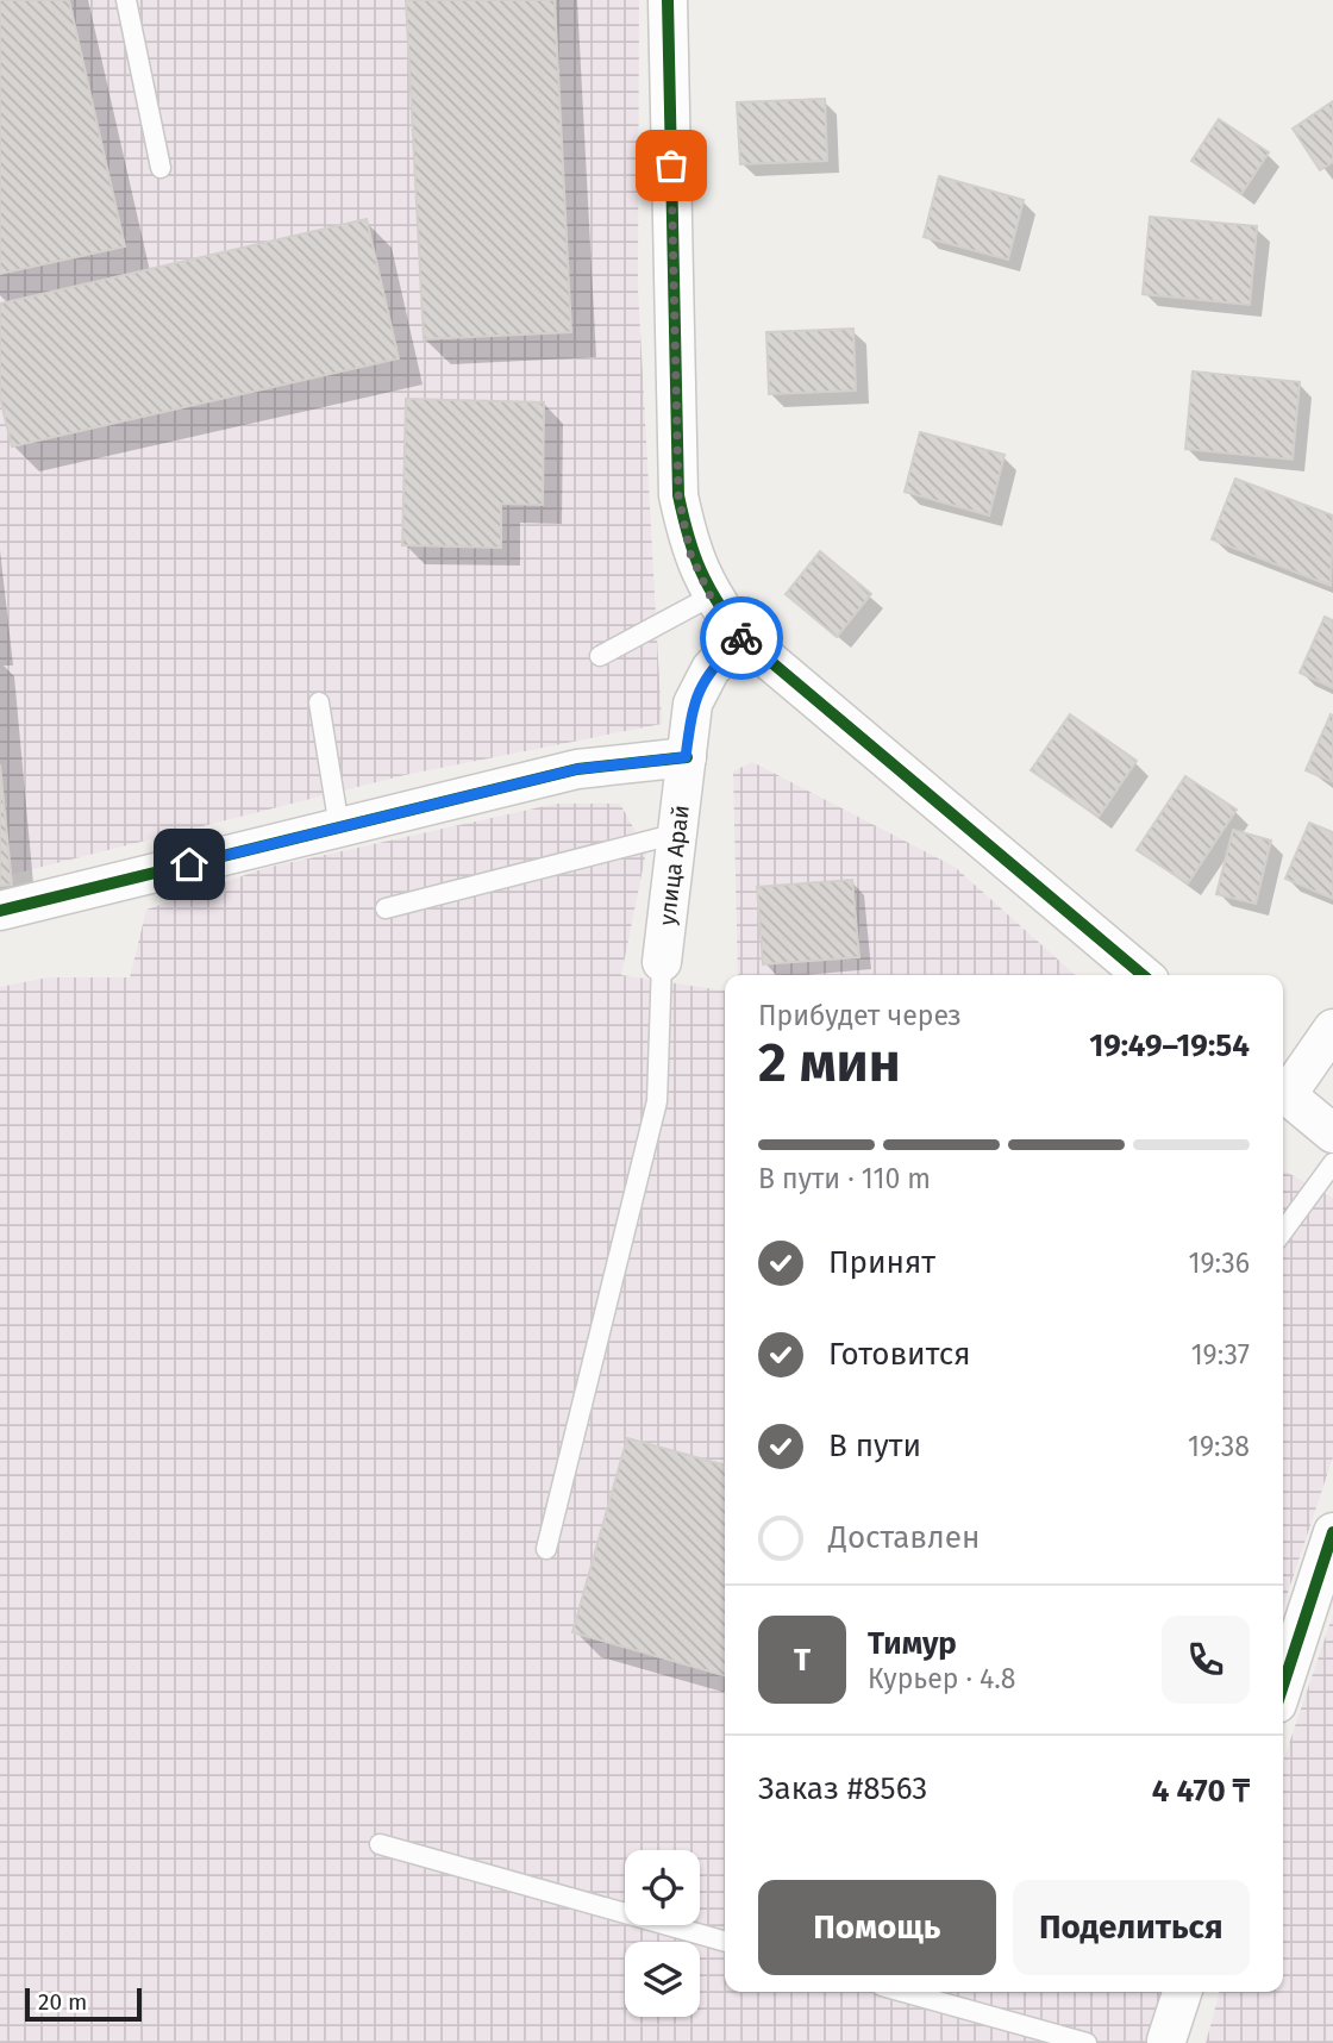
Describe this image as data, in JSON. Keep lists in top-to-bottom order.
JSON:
{
  "streets": {
    "street": ["улица Арай"]
  },
  "scale_bar": "20 m",
  "page": {
    "heading": ["2 мин", "Прибудет через", "19:49–19:54"],
    "panel": [
      "Тимур",
      "Курьер · 4.8",
      "Заказ #8563",
      "4 470 ₸"
    ],
    "bar": "В пути · 110 m",
    "list": [
      ["Принят", "19:36"],
      ["Готовится", "19:37"],
      ["В пути", "19:38"],
      "Доставлен"
    ],
    "round": "Т",
    "buttons": ["Помощь", "Поделиться"],
    "scale": "20 m"
  }
}
